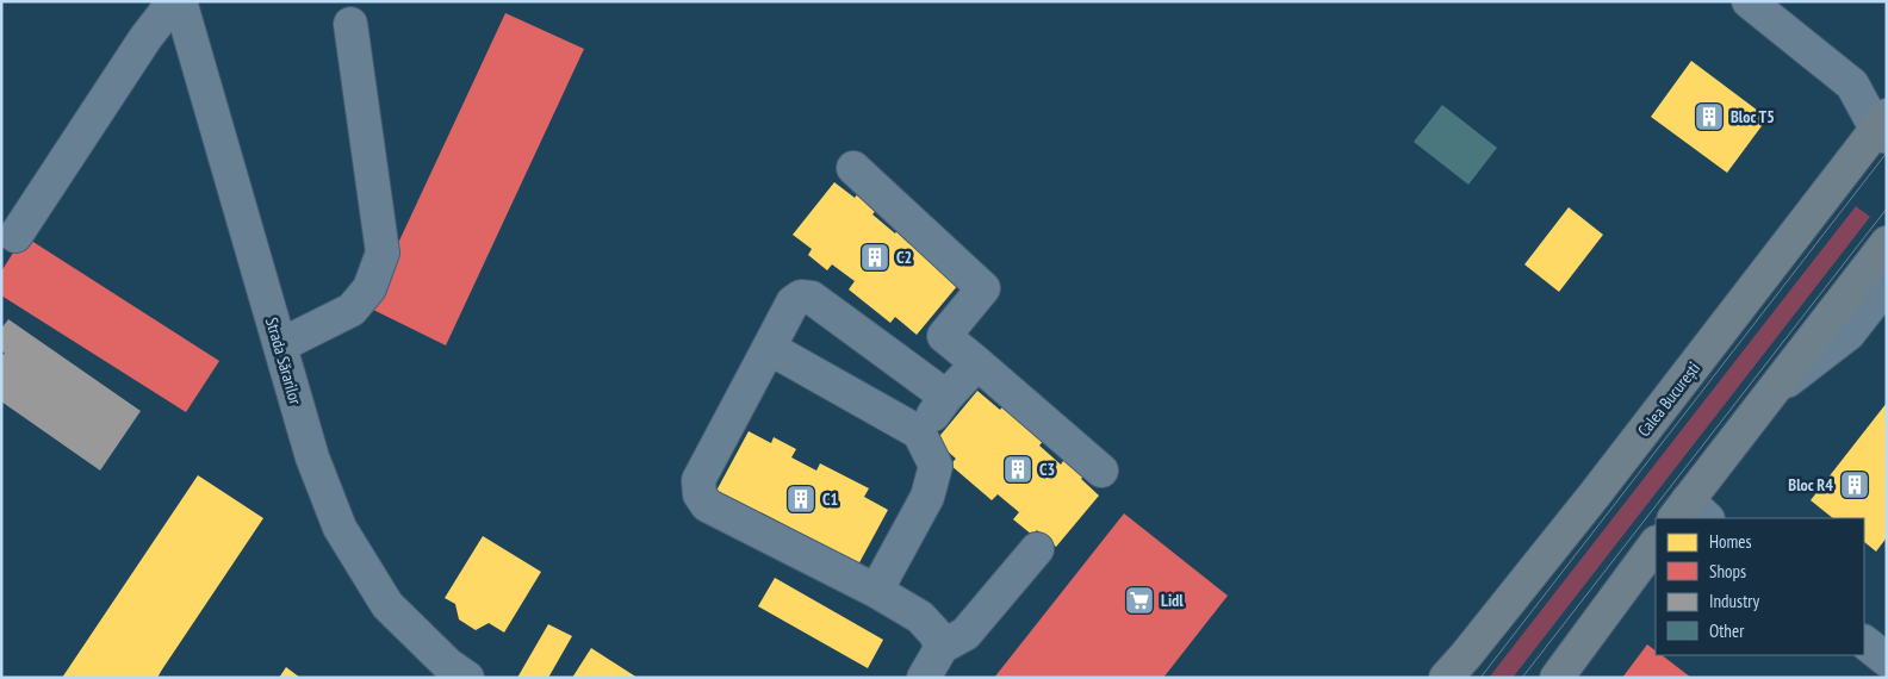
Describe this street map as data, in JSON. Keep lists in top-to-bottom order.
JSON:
{
  "streets": {
    "main road": ["Calea București"],
    "street": ["Strada Sărarilor"]
  },
  "places": {
    "building": [
      "Bloc T5",
      "C2",
      "C3",
      "Bloc R4",
      "C1"
    ],
    "supermarket": ["Lidl"]
  },
  "legend": [
    "Homes",
    "Shops",
    "Industry",
    "Other"
  ]
}
